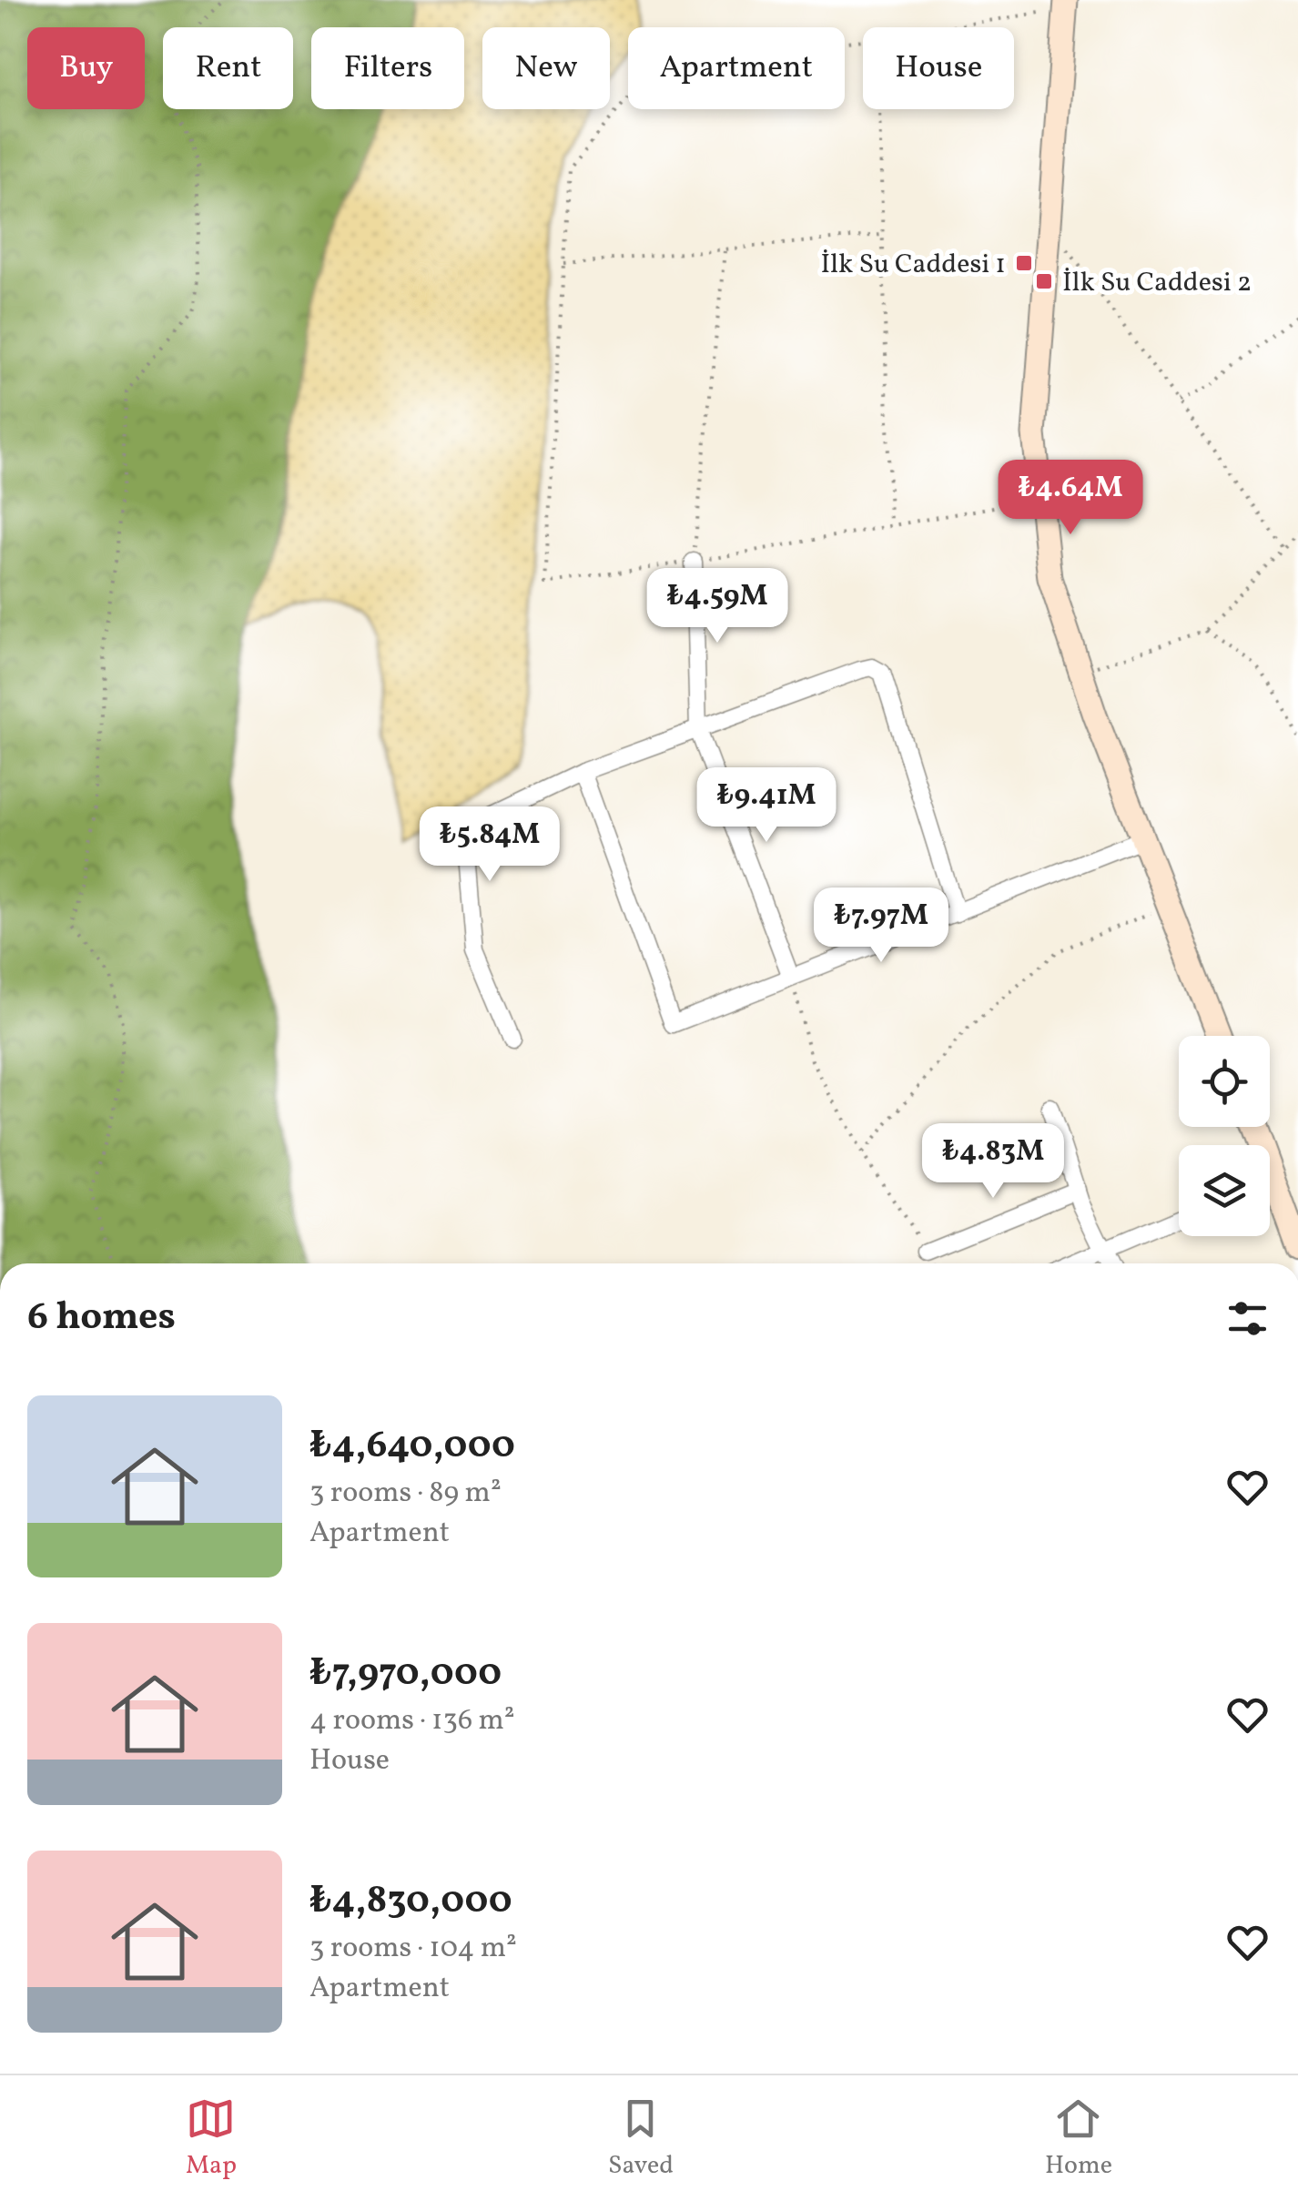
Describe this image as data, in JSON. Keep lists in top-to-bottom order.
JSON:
{
  "places": {
    "transit": ["İlk Su Caddesi 1", "İlk Su Caddesi 2"]
  },
  "page": {
    "chip": [
      "Buy",
      "Rent",
      "Filters",
      "New",
      "Apartment",
      "House"
    ],
    "price": [
      "₺4.64M",
      "₺4.59M",
      "₺9.41M",
      "₺5.84M",
      "₺7.97M",
      "₺4.83M"
    ],
    "heading": "6 homes",
    "list": [
      {
        "name": "₺4,640,000",
        "note": "3 rooms · 89 m² · Apartment"
      },
      {
        "name": "₺7,970,000",
        "note": "4 rooms · 136 m² · House"
      },
      {
        "name": "₺4,830,000",
        "note": "3 rooms · 104 m² · Apartment"
      }
    ],
    "tabs": ["Map", "Saved", "Home"]
  }
}
